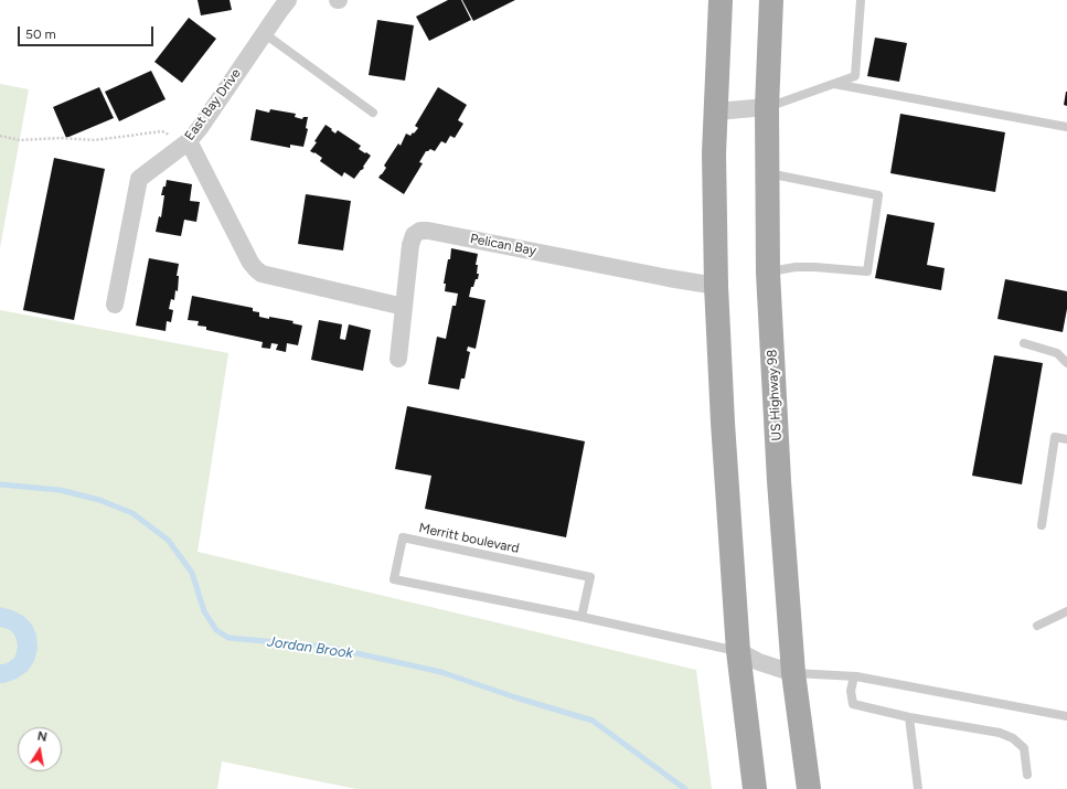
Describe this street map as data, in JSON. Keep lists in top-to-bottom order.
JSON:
{
  "streets": {
    "main road": ["US Highway 98"],
    "street": ["East Bay Drive", "Pelican Bay"],
    "lane": ["Merritt boulevard"]
  },
  "water": ["Jordan Brook"],
  "scale_bar": "50 m",
  "north": "top"
}
